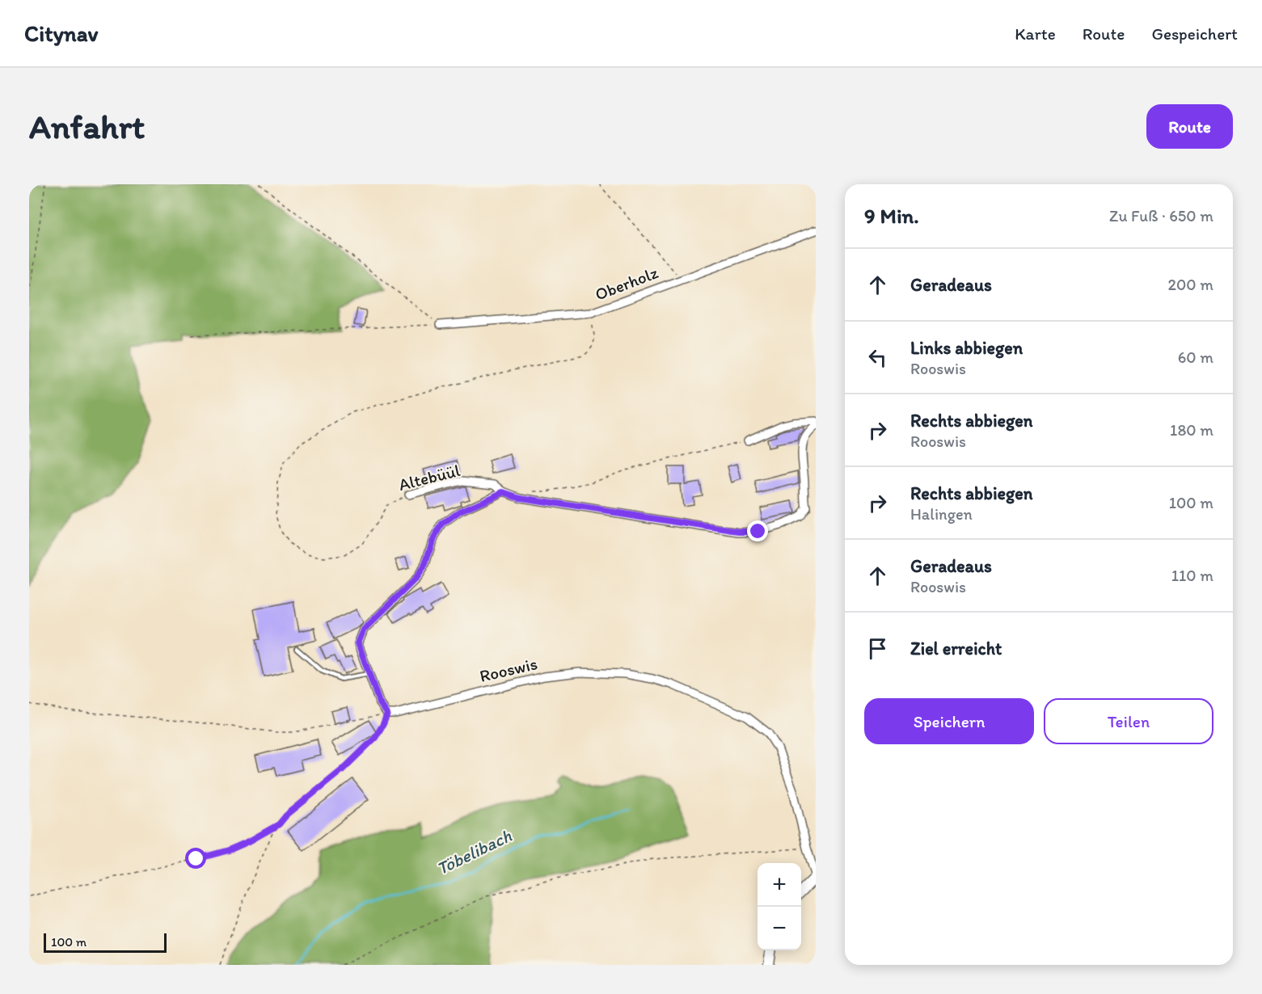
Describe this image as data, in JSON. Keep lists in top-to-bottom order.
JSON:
{
  "streets": {
    "street": ["Oberholz", "Altebüül", "Rooswis"]
  },
  "crossings": [
    ["Oberholz", "Altebüül"]
  ],
  "water": ["Töbelibach"],
  "scale_bar": "100 m",
  "page": {
    "header": "Citynav",
    "nav": ["Karte", "Route", "Gespeichert"],
    "buttons": [
      "Route",
      ["Speichern", "Teilen"]
    ],
    "title": "Anfahrt",
    "heading": ["9 Min.", "Zu Fuß · 650 m"],
    "list": [
      ["Geradeaus", "200 m"],
      ["Links abbiegen", "Rooswis", "60 m"],
      ["Rechts abbiegen", "Rooswis", "180 m"],
      ["Rechts abbiegen", "Halingen", "100 m"],
      ["Geradeaus", "Rooswis", "110 m"],
      "Ziel erreicht"
    ],
    "map_buttons": ["+", "−"],
    "scale": "100 m"
  }
}
